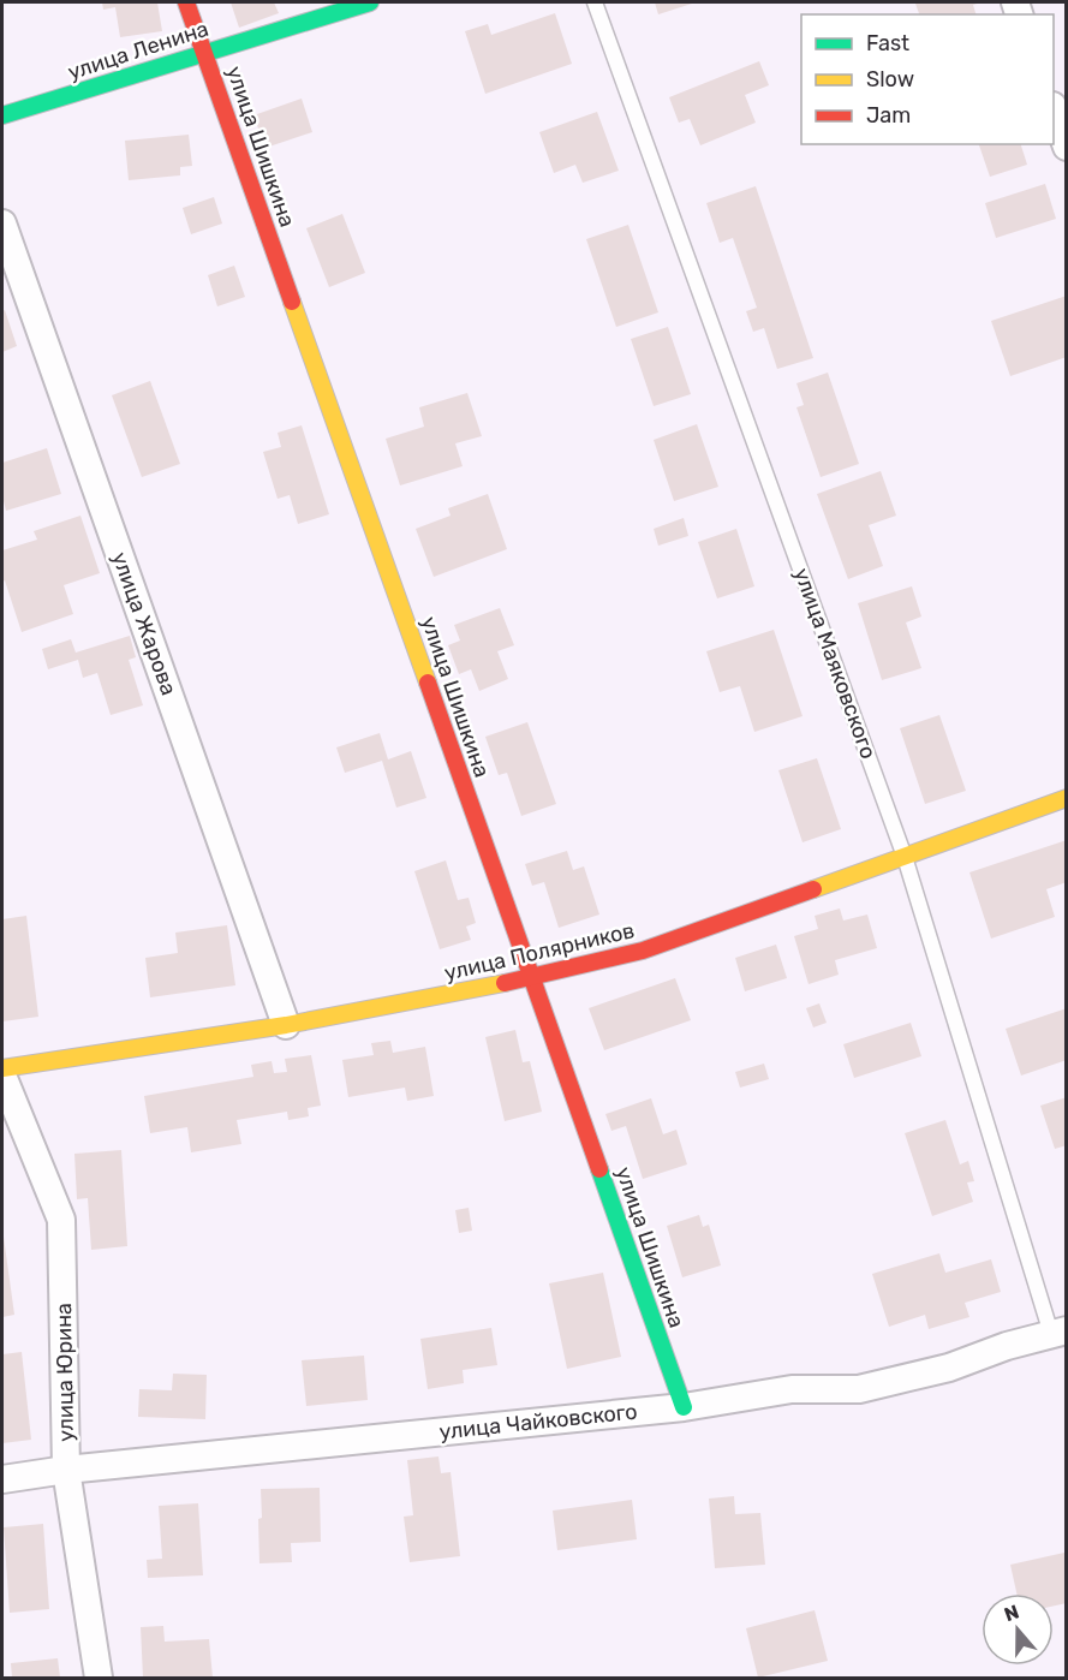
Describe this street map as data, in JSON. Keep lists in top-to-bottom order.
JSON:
{
  "streets": {
    "street": [
      "улица Ленина",
      "улица Шишкина",
      "улица Жарова",
      "улица Полярников",
      "улица Юрина",
      "улица Чайковского"
    ],
    "lane": ["улица Маяковского"]
  },
  "crossings": [
    ["улица Ленина", "улица Шишкина"],
    ["улица Шишкина", "улица Полярников"],
    ["улица Шишкина", "улица Чайковского"],
    ["улица Жарова", "улица Полярников"],
    ["улица Маяковского", "улица Полярников"],
    ["улица Маяковского", "улица Чайковского"],
    ["улица Юрина", "улица Чайковского"]
  ],
  "legend": ["Fast", "Slow", "Jam"],
  "north": "top"
}
